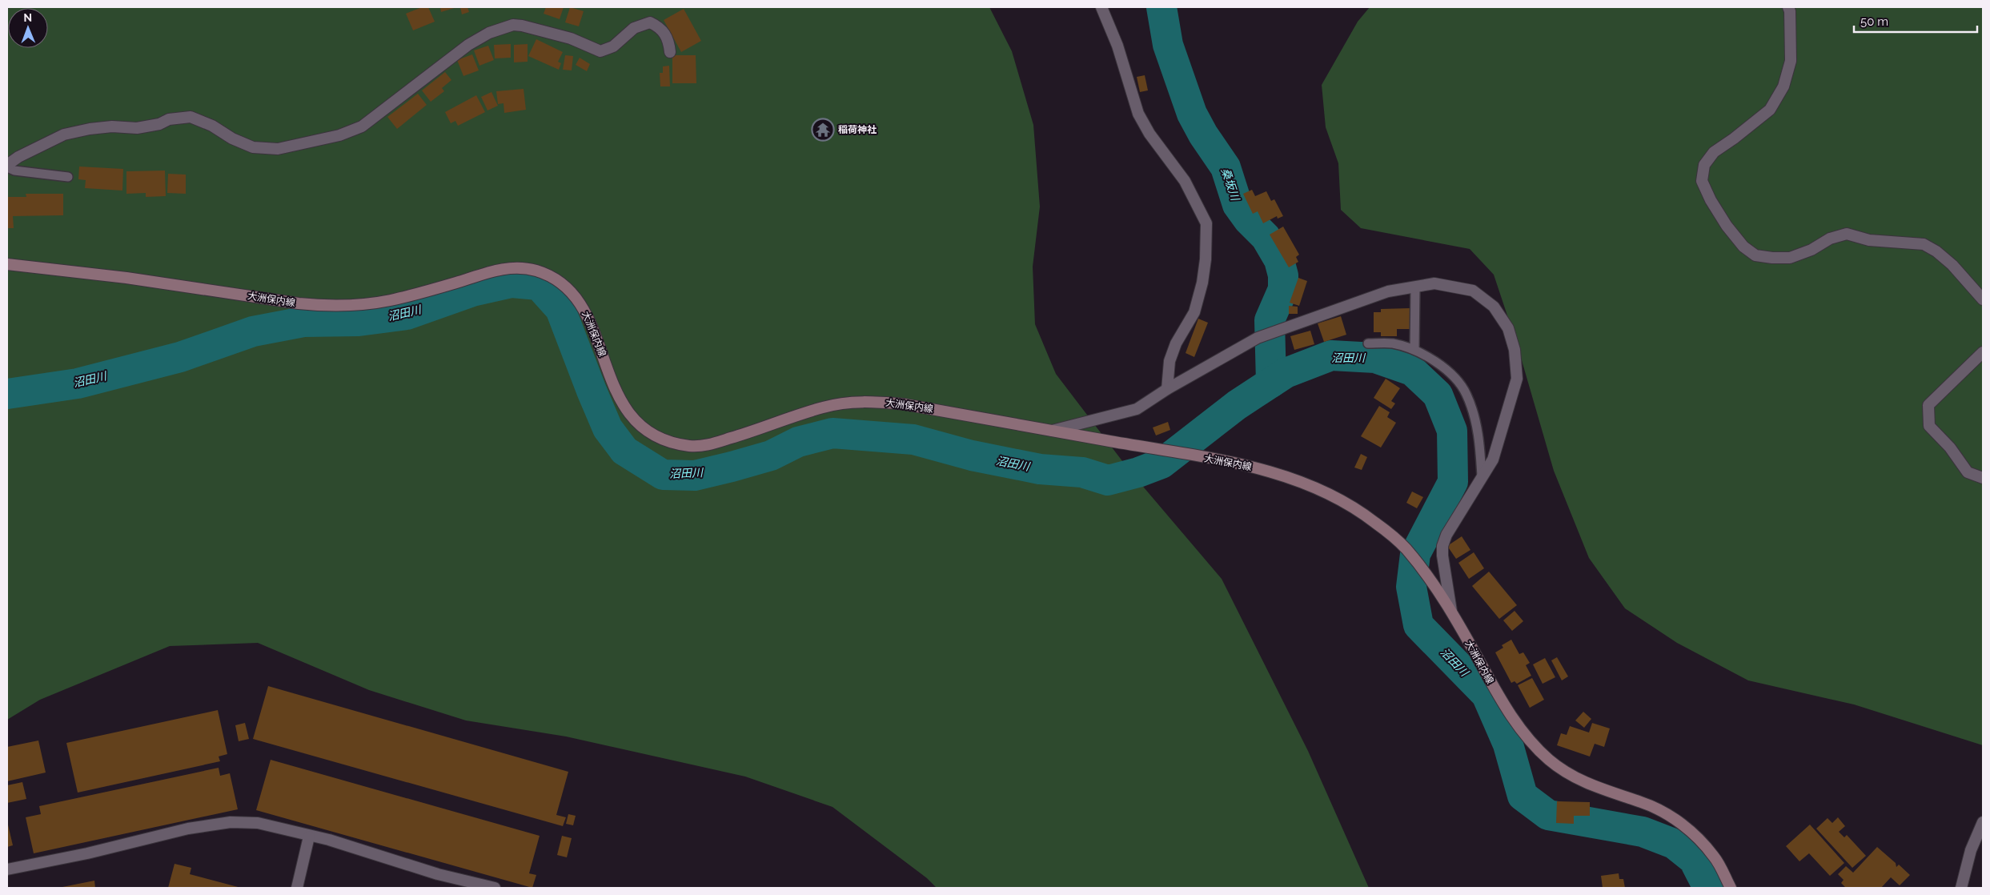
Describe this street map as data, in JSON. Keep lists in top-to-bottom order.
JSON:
{
  "streets": {
    "main road": ["大洲保内線"]
  },
  "water": ["桑坂川", "沼田川"],
  "places": {
    "temple": ["稲荷神社"]
  },
  "scale_bar": "50 m",
  "north": "top"
}
